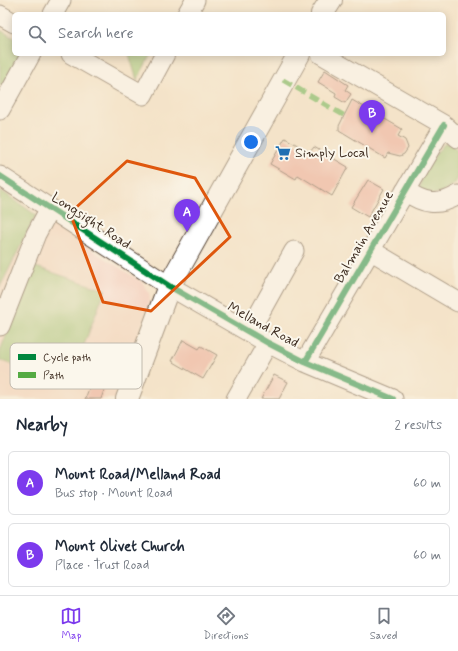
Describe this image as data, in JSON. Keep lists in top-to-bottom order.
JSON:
{
  "streets": {
    "street": ["Longsight Road", "Balmain Avenue", "Melland Road"]
  },
  "crossings": [
    ["Longsight Road", "Melland Road"],
    ["Balmain Avenue", "Melland Road"]
  ],
  "places": {
    "supermarket": ["Simply Local"]
  },
  "legend": ["Cycle path", "Path"],
  "page": {
    "search": "Search here",
    "pins": ["B", "A"],
    "heading": ["Nearby", "2 results"],
    "list": [
      {
        "mark": "A",
        "name": "Mount Road/Melland Road",
        "note": "Bus stop · Mount Road",
        "value": "60 m"
      },
      {
        "mark": "B",
        "name": "Mount Olivet Church",
        "note": "Place · Trust Road",
        "value": "60 m"
      }
    ],
    "nav": ["Map", "Directions", "Saved"]
  }
}
